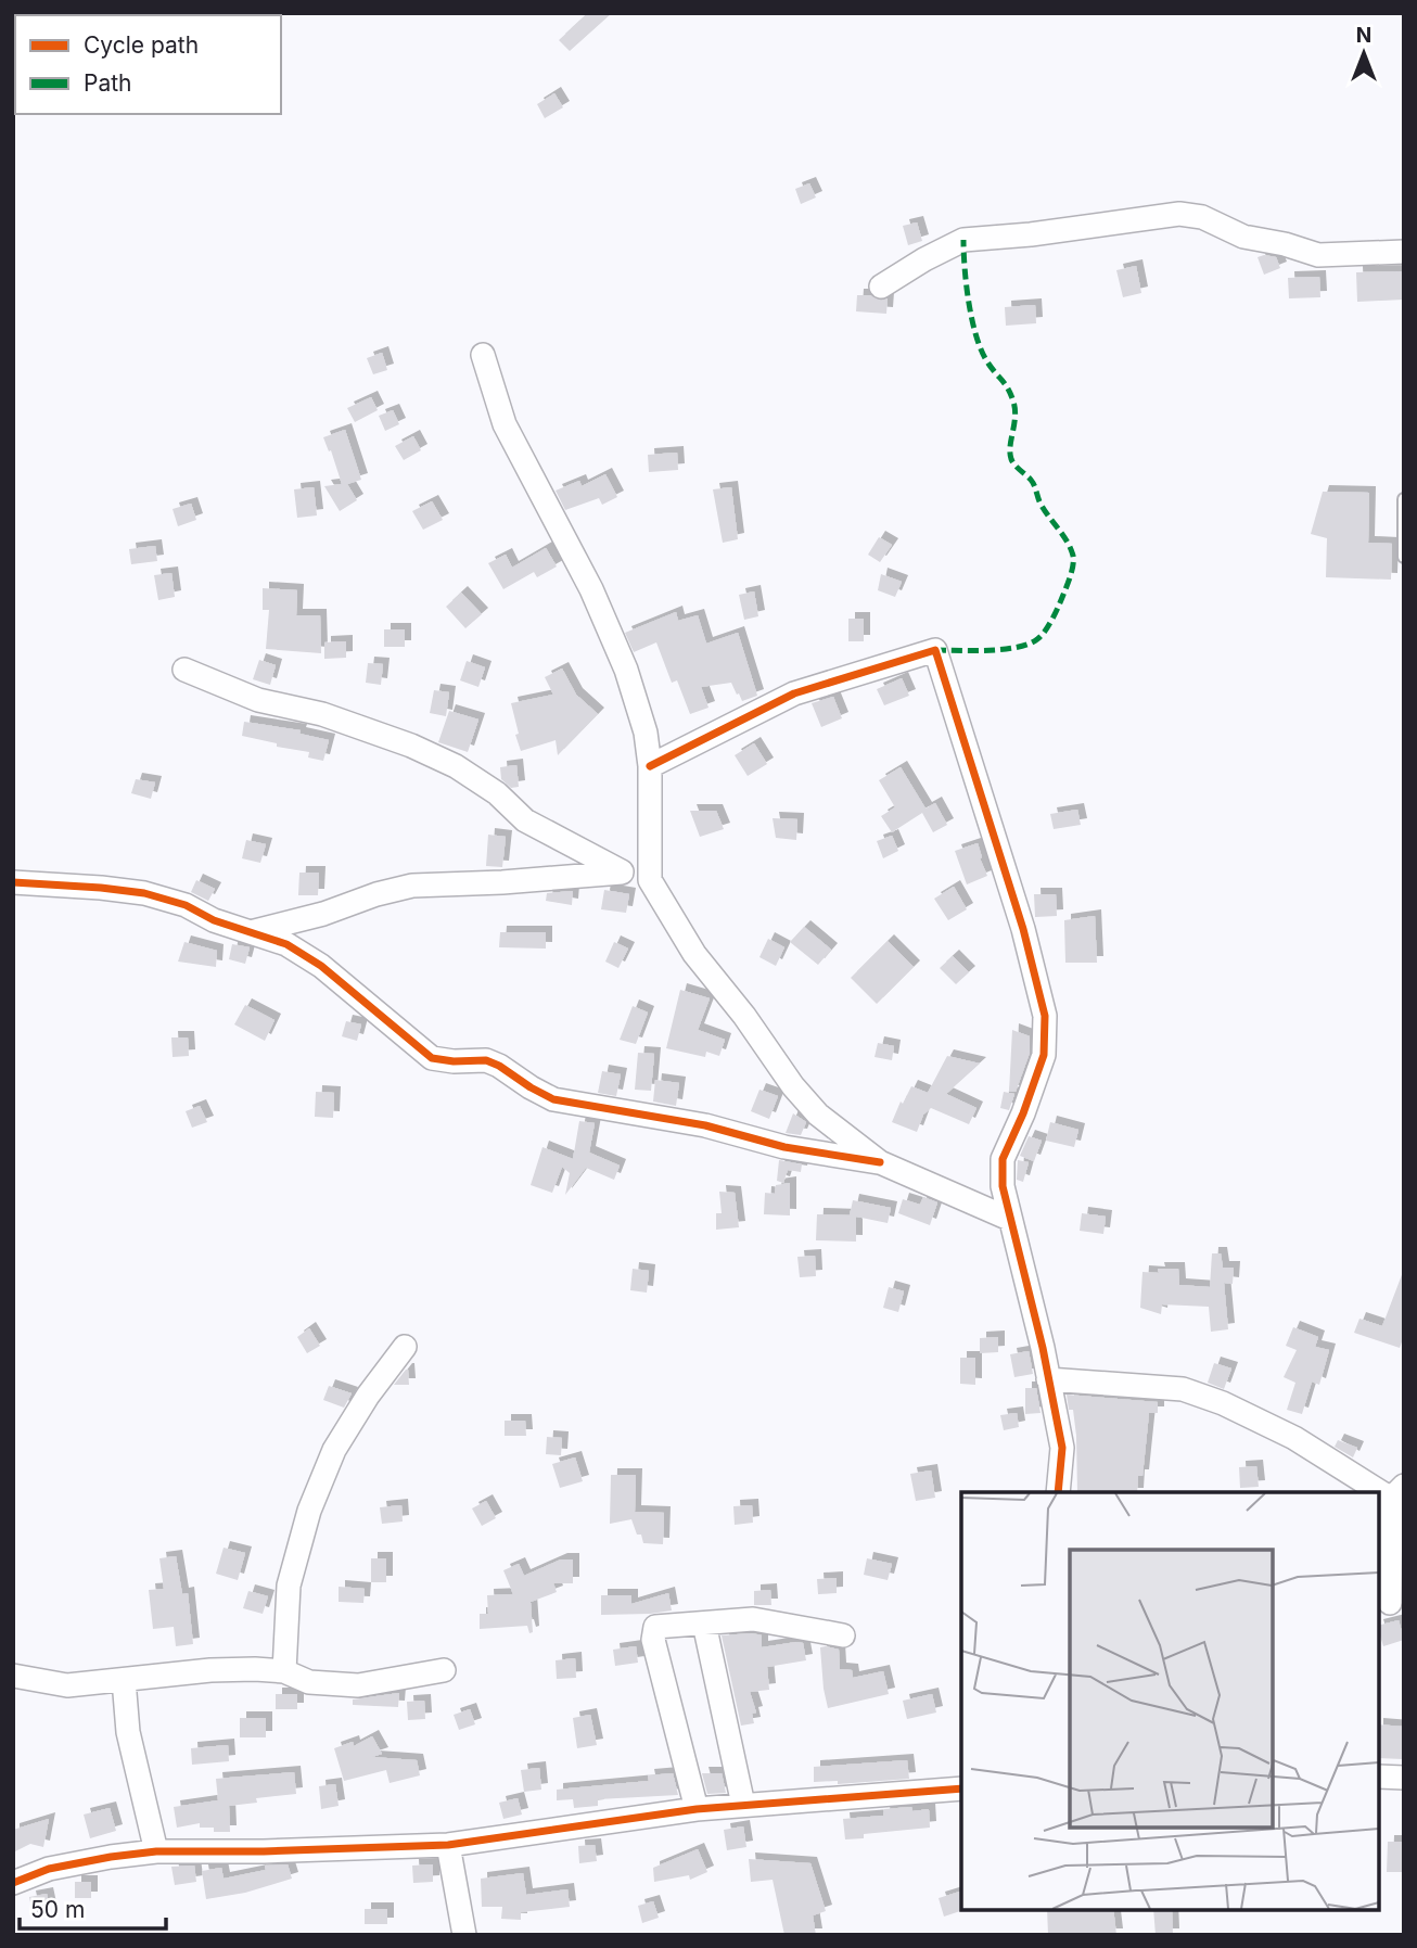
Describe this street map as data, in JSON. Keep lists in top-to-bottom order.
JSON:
{
  "legend": ["Cycle path", "Path"],
  "scale_bar": "50 m",
  "north": "top"
}
